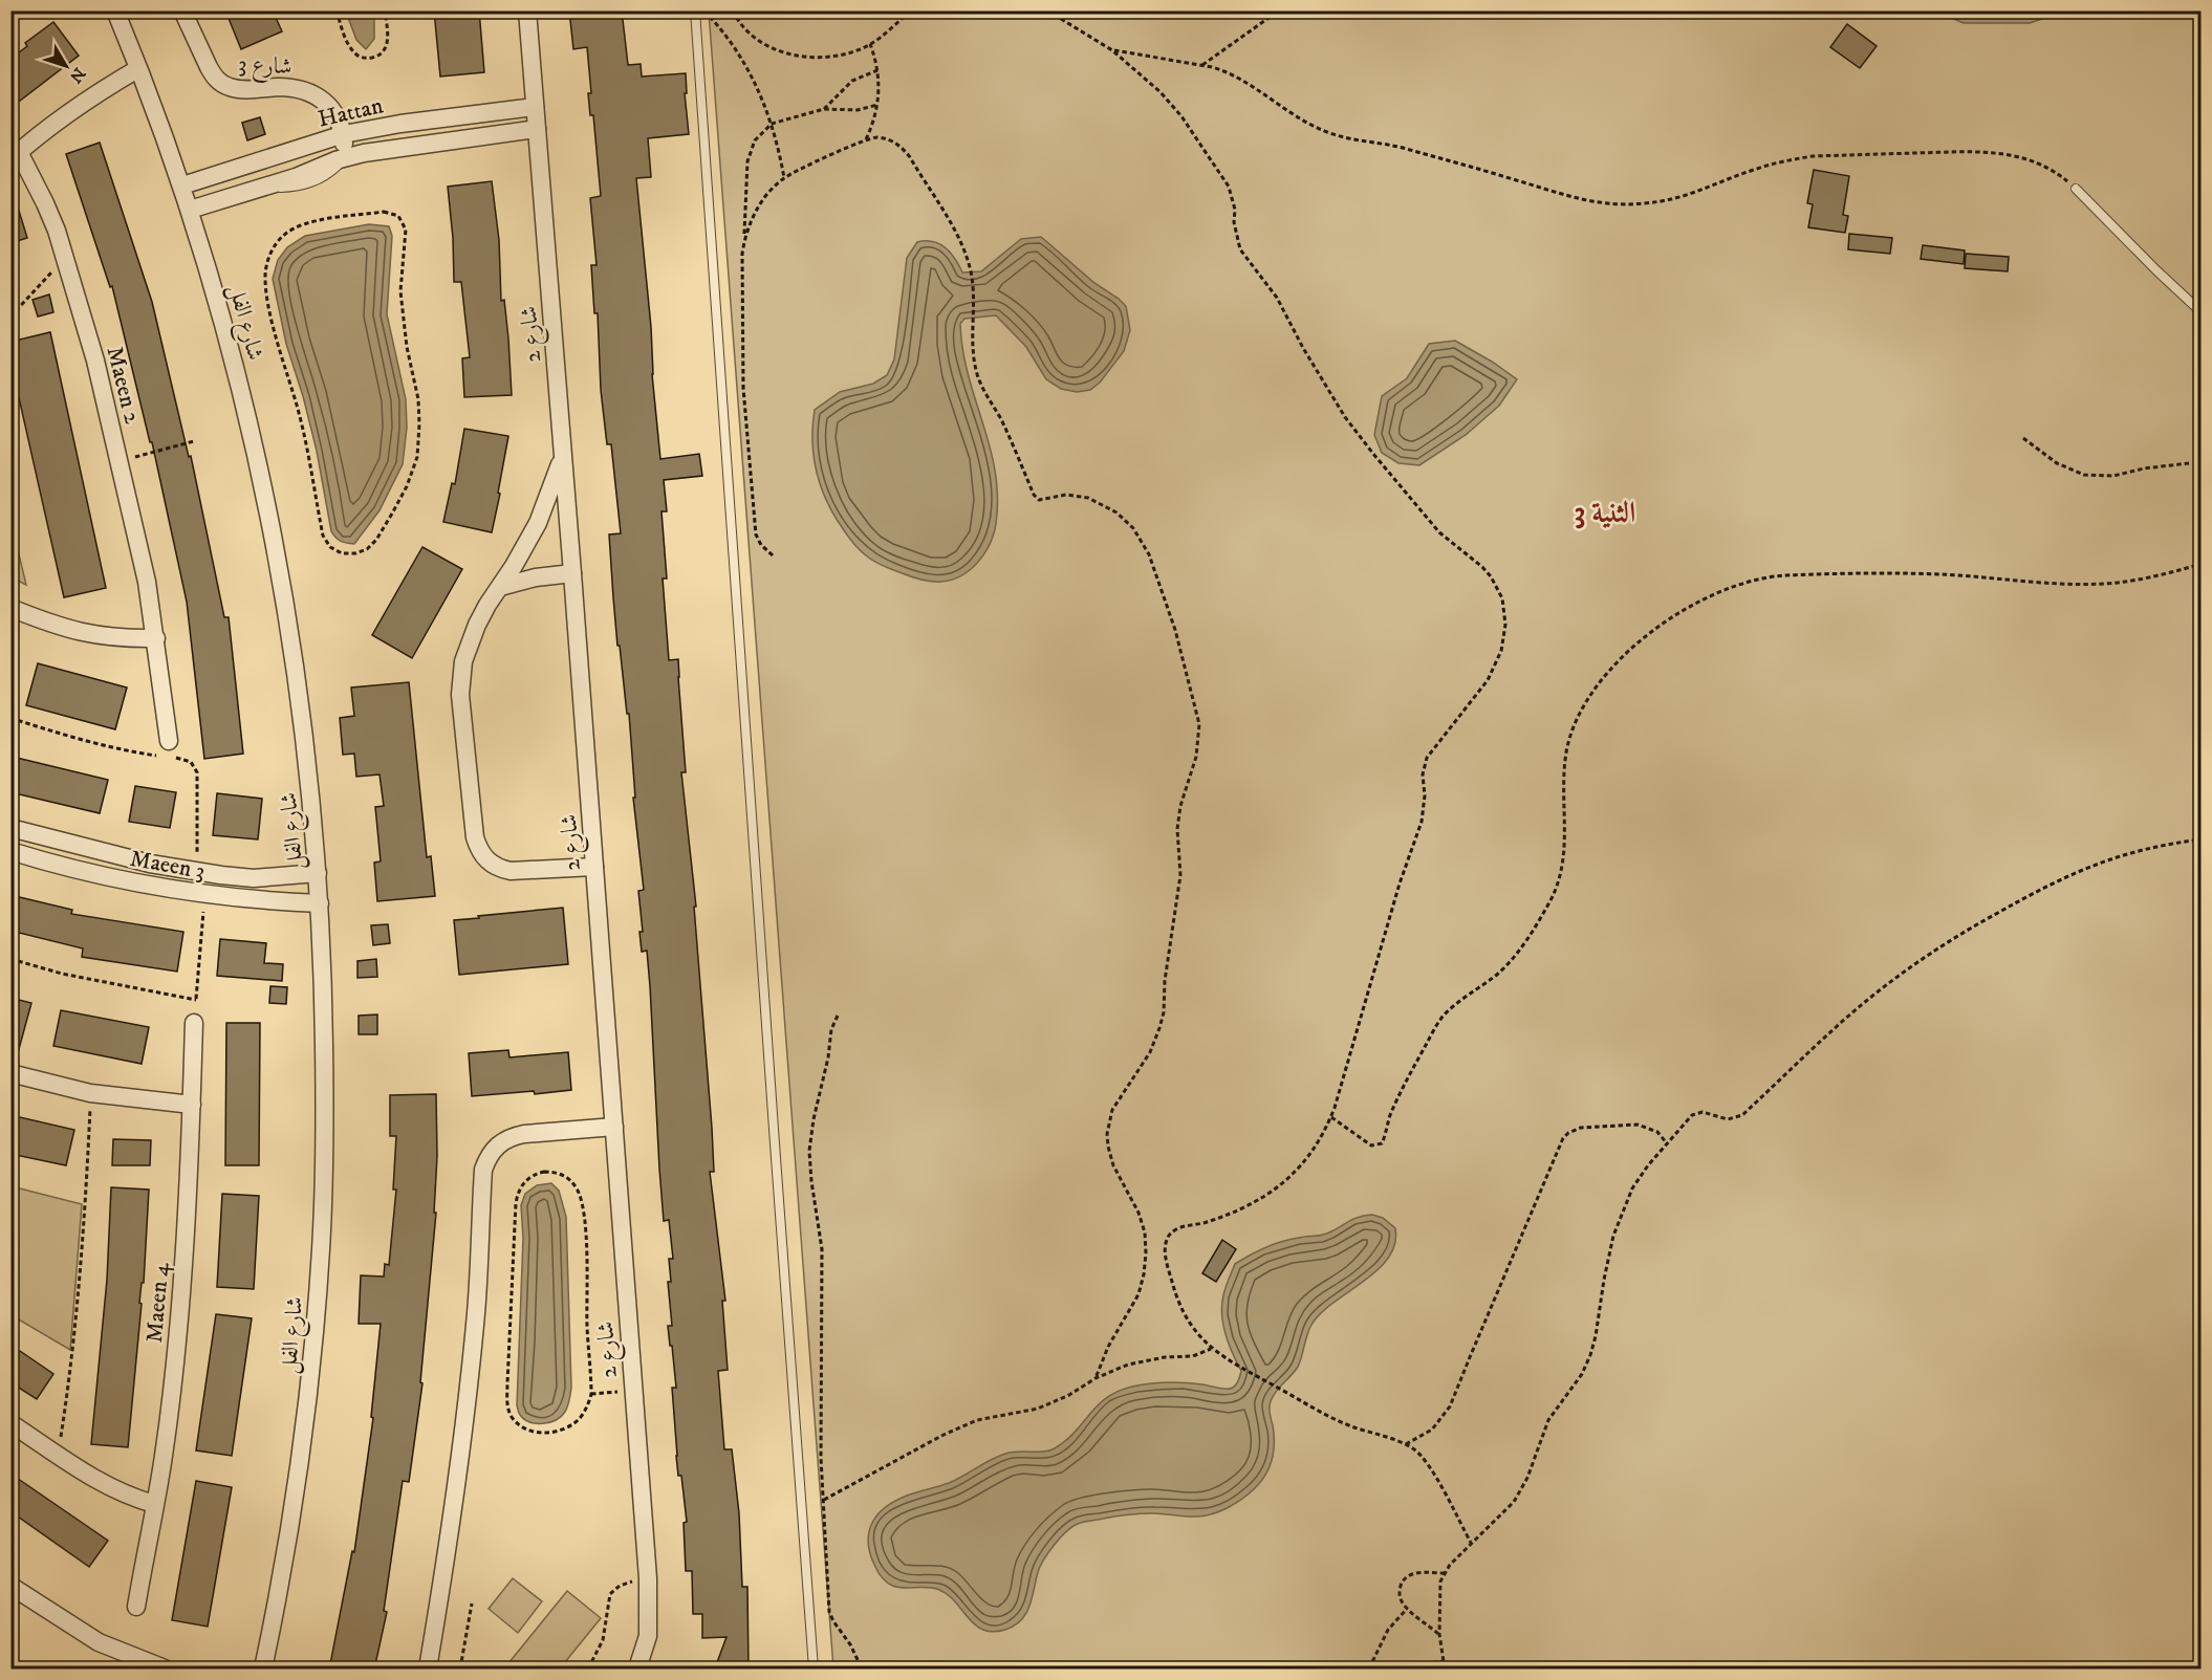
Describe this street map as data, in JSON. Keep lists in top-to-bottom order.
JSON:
{
  "streets": {
    "street": [
      "شارع 3",
      "Hattan",
      "شارع الفل",
      "شارع 2",
      "Maeen 2",
      "Maeen 3",
      "Maeen 4"
    ]
  },
  "crossings": [
    ["شارع 3", "Hattan"],
    ["Hattan", "شارع الفل"],
    ["Hattan", "شارع 2"],
    ["شارع الفل", "Maeen 2"],
    ["شارع الفل", "Maeen 3"]
  ],
  "districts": ["الثنية 3"],
  "north": "bottom right"
}
